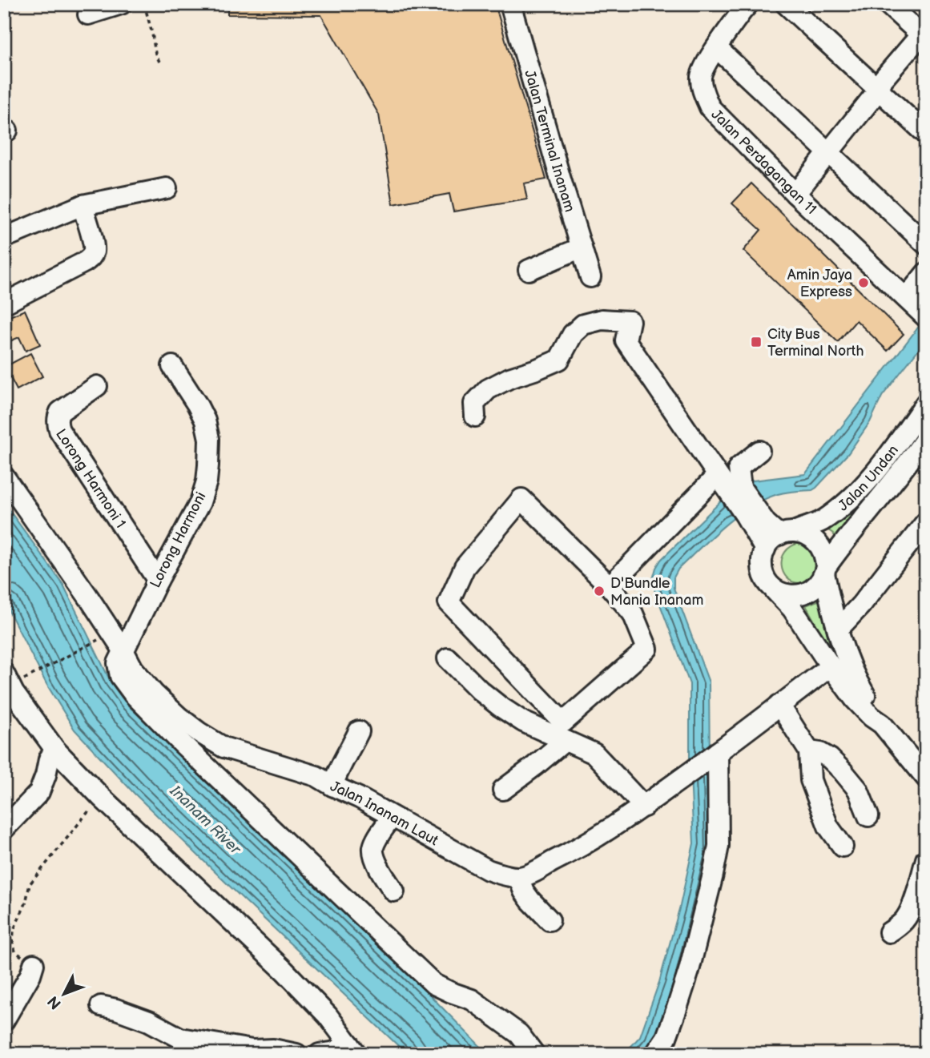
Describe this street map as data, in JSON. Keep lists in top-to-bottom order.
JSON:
{
  "streets": {
    "street": [
      "Jalan Terminal Inanam",
      "Jalan Perdagangan 11",
      "Jalan Undan",
      "Lorong Harmoni 1",
      "Lorong Harmoni",
      "Jalan Inanam Laut"
    ]
  },
  "crossings": [
    ["Lorong Harmoni 1", "Lorong Harmoni"],
    ["Lorong Harmoni", "Jalan Inanam Laut"]
  ],
  "water": ["Inanam River"],
  "places": {
    "other": ["Amin Jaya Express", "D'Bundle Mania Inanam"],
    "transit": ["City Bus Terminal North"]
  },
  "north": "bottom left"
}
